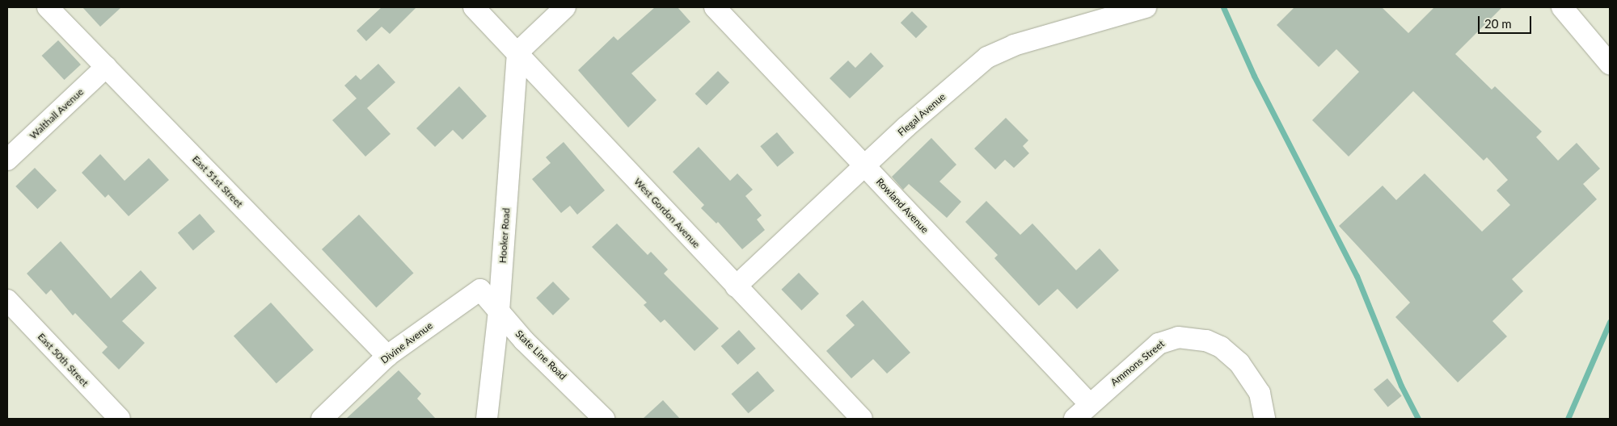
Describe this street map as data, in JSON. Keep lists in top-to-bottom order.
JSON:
{
  "streets": {
    "street": [
      "Walthall Avenue",
      "Flegal Avenue",
      "East 51st Street",
      "Rowland Avenue",
      "West Gordon Avenue",
      "Hooker Road",
      "Divine Avenue",
      "State Line Road",
      "East 50th Street",
      "Ammons Street"
    ]
  },
  "crossings": [
    ["Walthall Avenue", "East 51st Street"],
    ["Flegal Avenue", "Rowland Avenue"],
    ["Flegal Avenue", "West Gordon Avenue"],
    ["East 51st Street", "Divine Avenue"],
    ["Rowland Avenue", "Ammons Street"],
    ["West Gordon Avenue", "Hooker Road"],
    ["Hooker Road", "State Line Road"],
    ["Divine Avenue", "State Line Road"]
  ],
  "scale_bar": "20 m"
}
